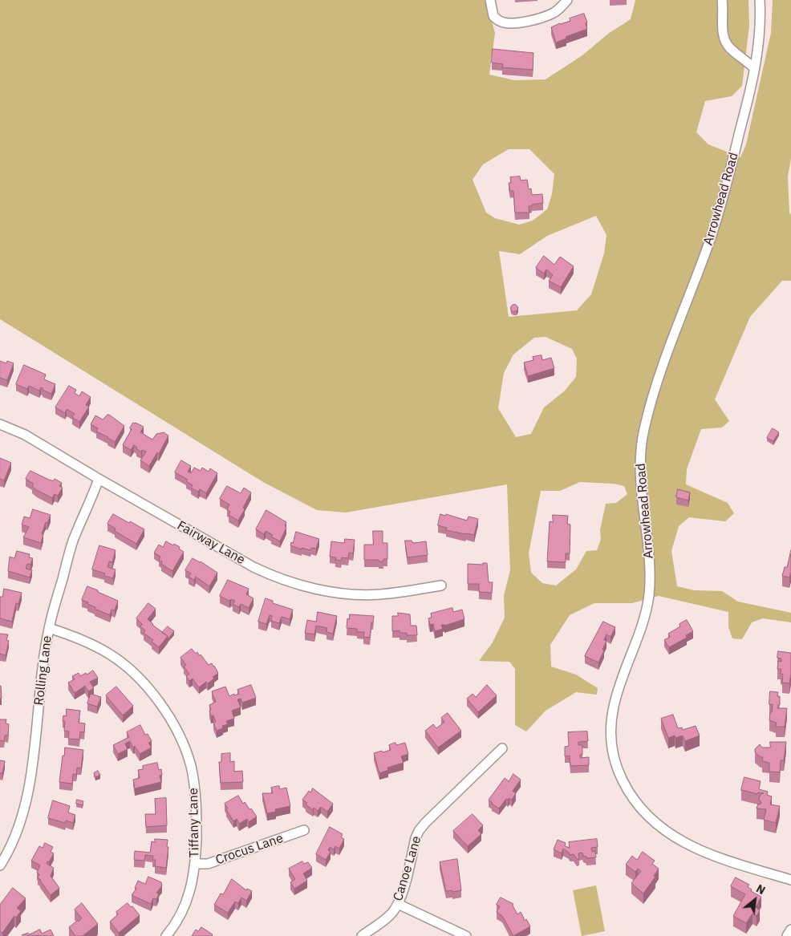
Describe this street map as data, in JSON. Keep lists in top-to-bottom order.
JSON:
{
  "streets": {
    "street": [
      "Arrowhead Road",
      "Fairway Lane",
      "Rolling Lane",
      "Tiffany Lane",
      "Crocus Lane",
      "Canoe Lane"
    ]
  },
  "crossings": [
    ["Fairway Lane", "Rolling Lane"],
    ["Rolling Lane", "Tiffany Lane"],
    ["Tiffany Lane", "Crocus Lane"]
  ],
  "north": "top right"
}
